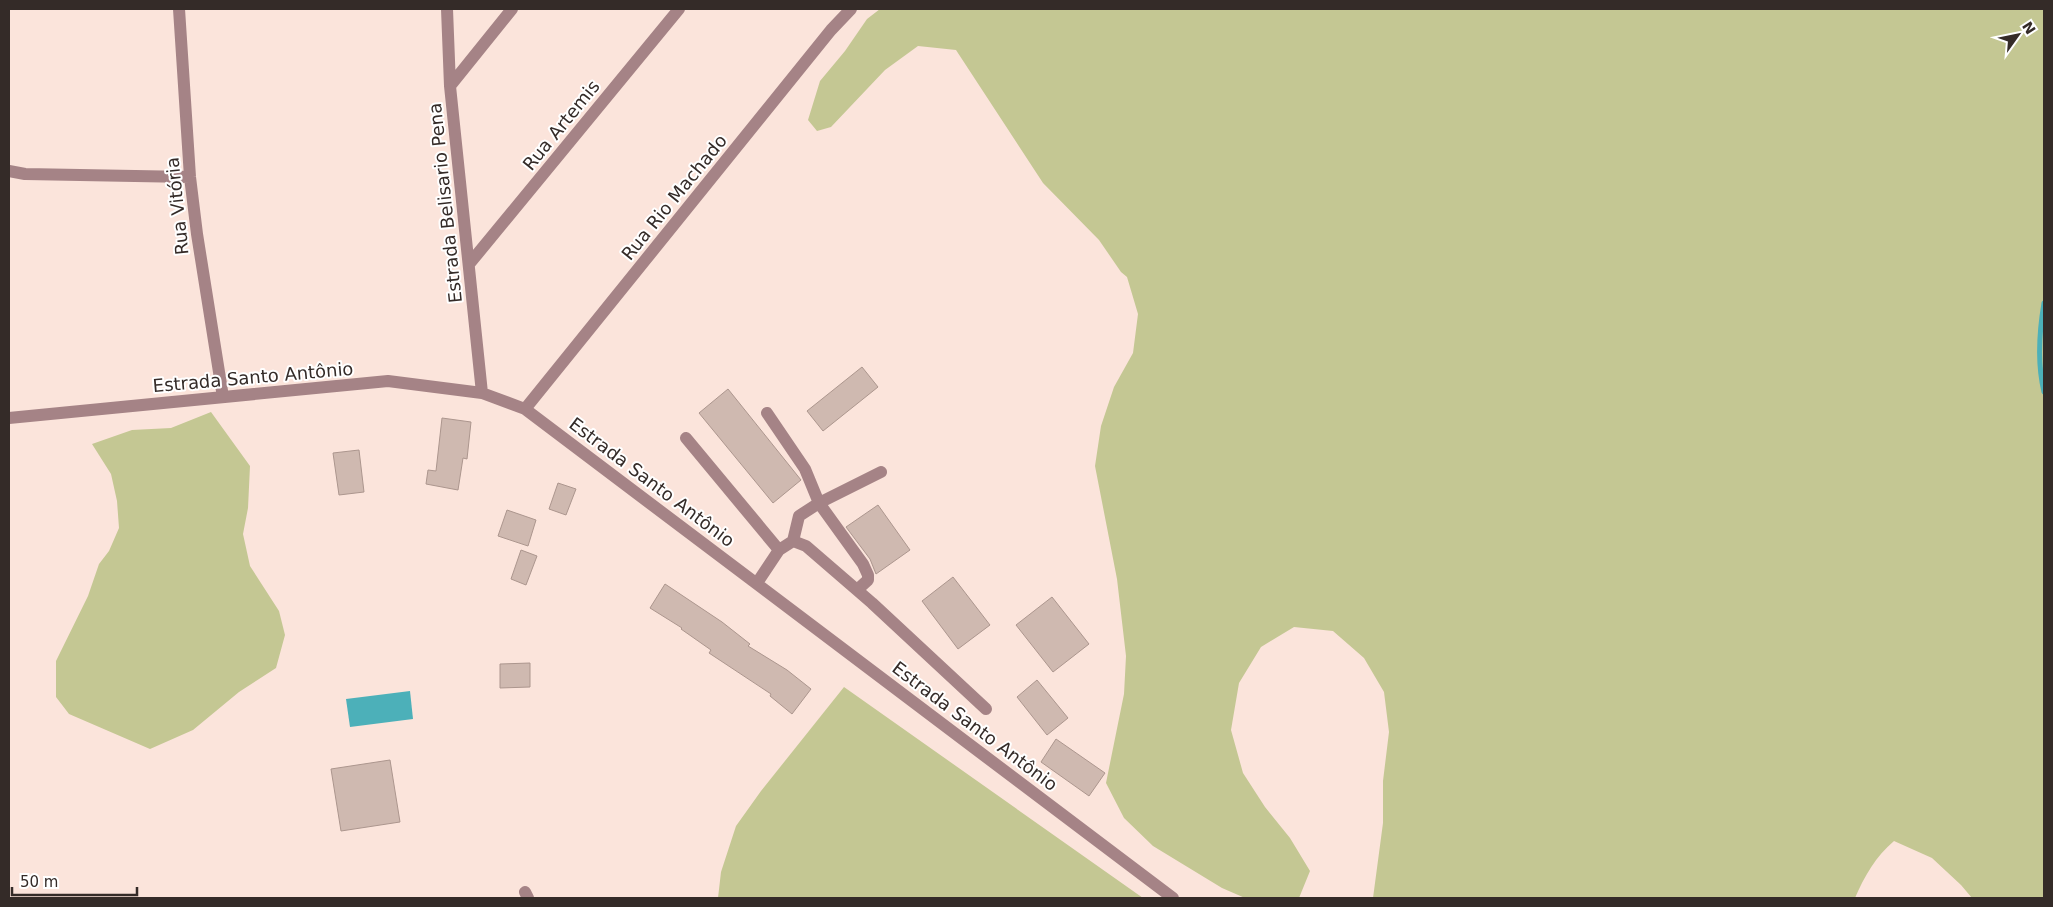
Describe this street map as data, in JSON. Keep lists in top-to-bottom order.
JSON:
{
  "streets": {
    "street": [
      "Rua Artemis",
      "Rua Rio Machado",
      "Estrada Belisario Pena",
      "Rua Vitória",
      "Estrada Santo Antônio"
    ]
  },
  "crossings": [
    ["Rua Artemis", "Estrada Belisario Pena"],
    ["Rua Rio Machado", "Estrada Santo Antônio"],
    ["Estrada Belisario Pena", "Estrada Santo Antônio"],
    ["Rua Vitória", "Estrada Santo Antônio"]
  ],
  "scale_bar": "50 m",
  "north": "top right"
}
